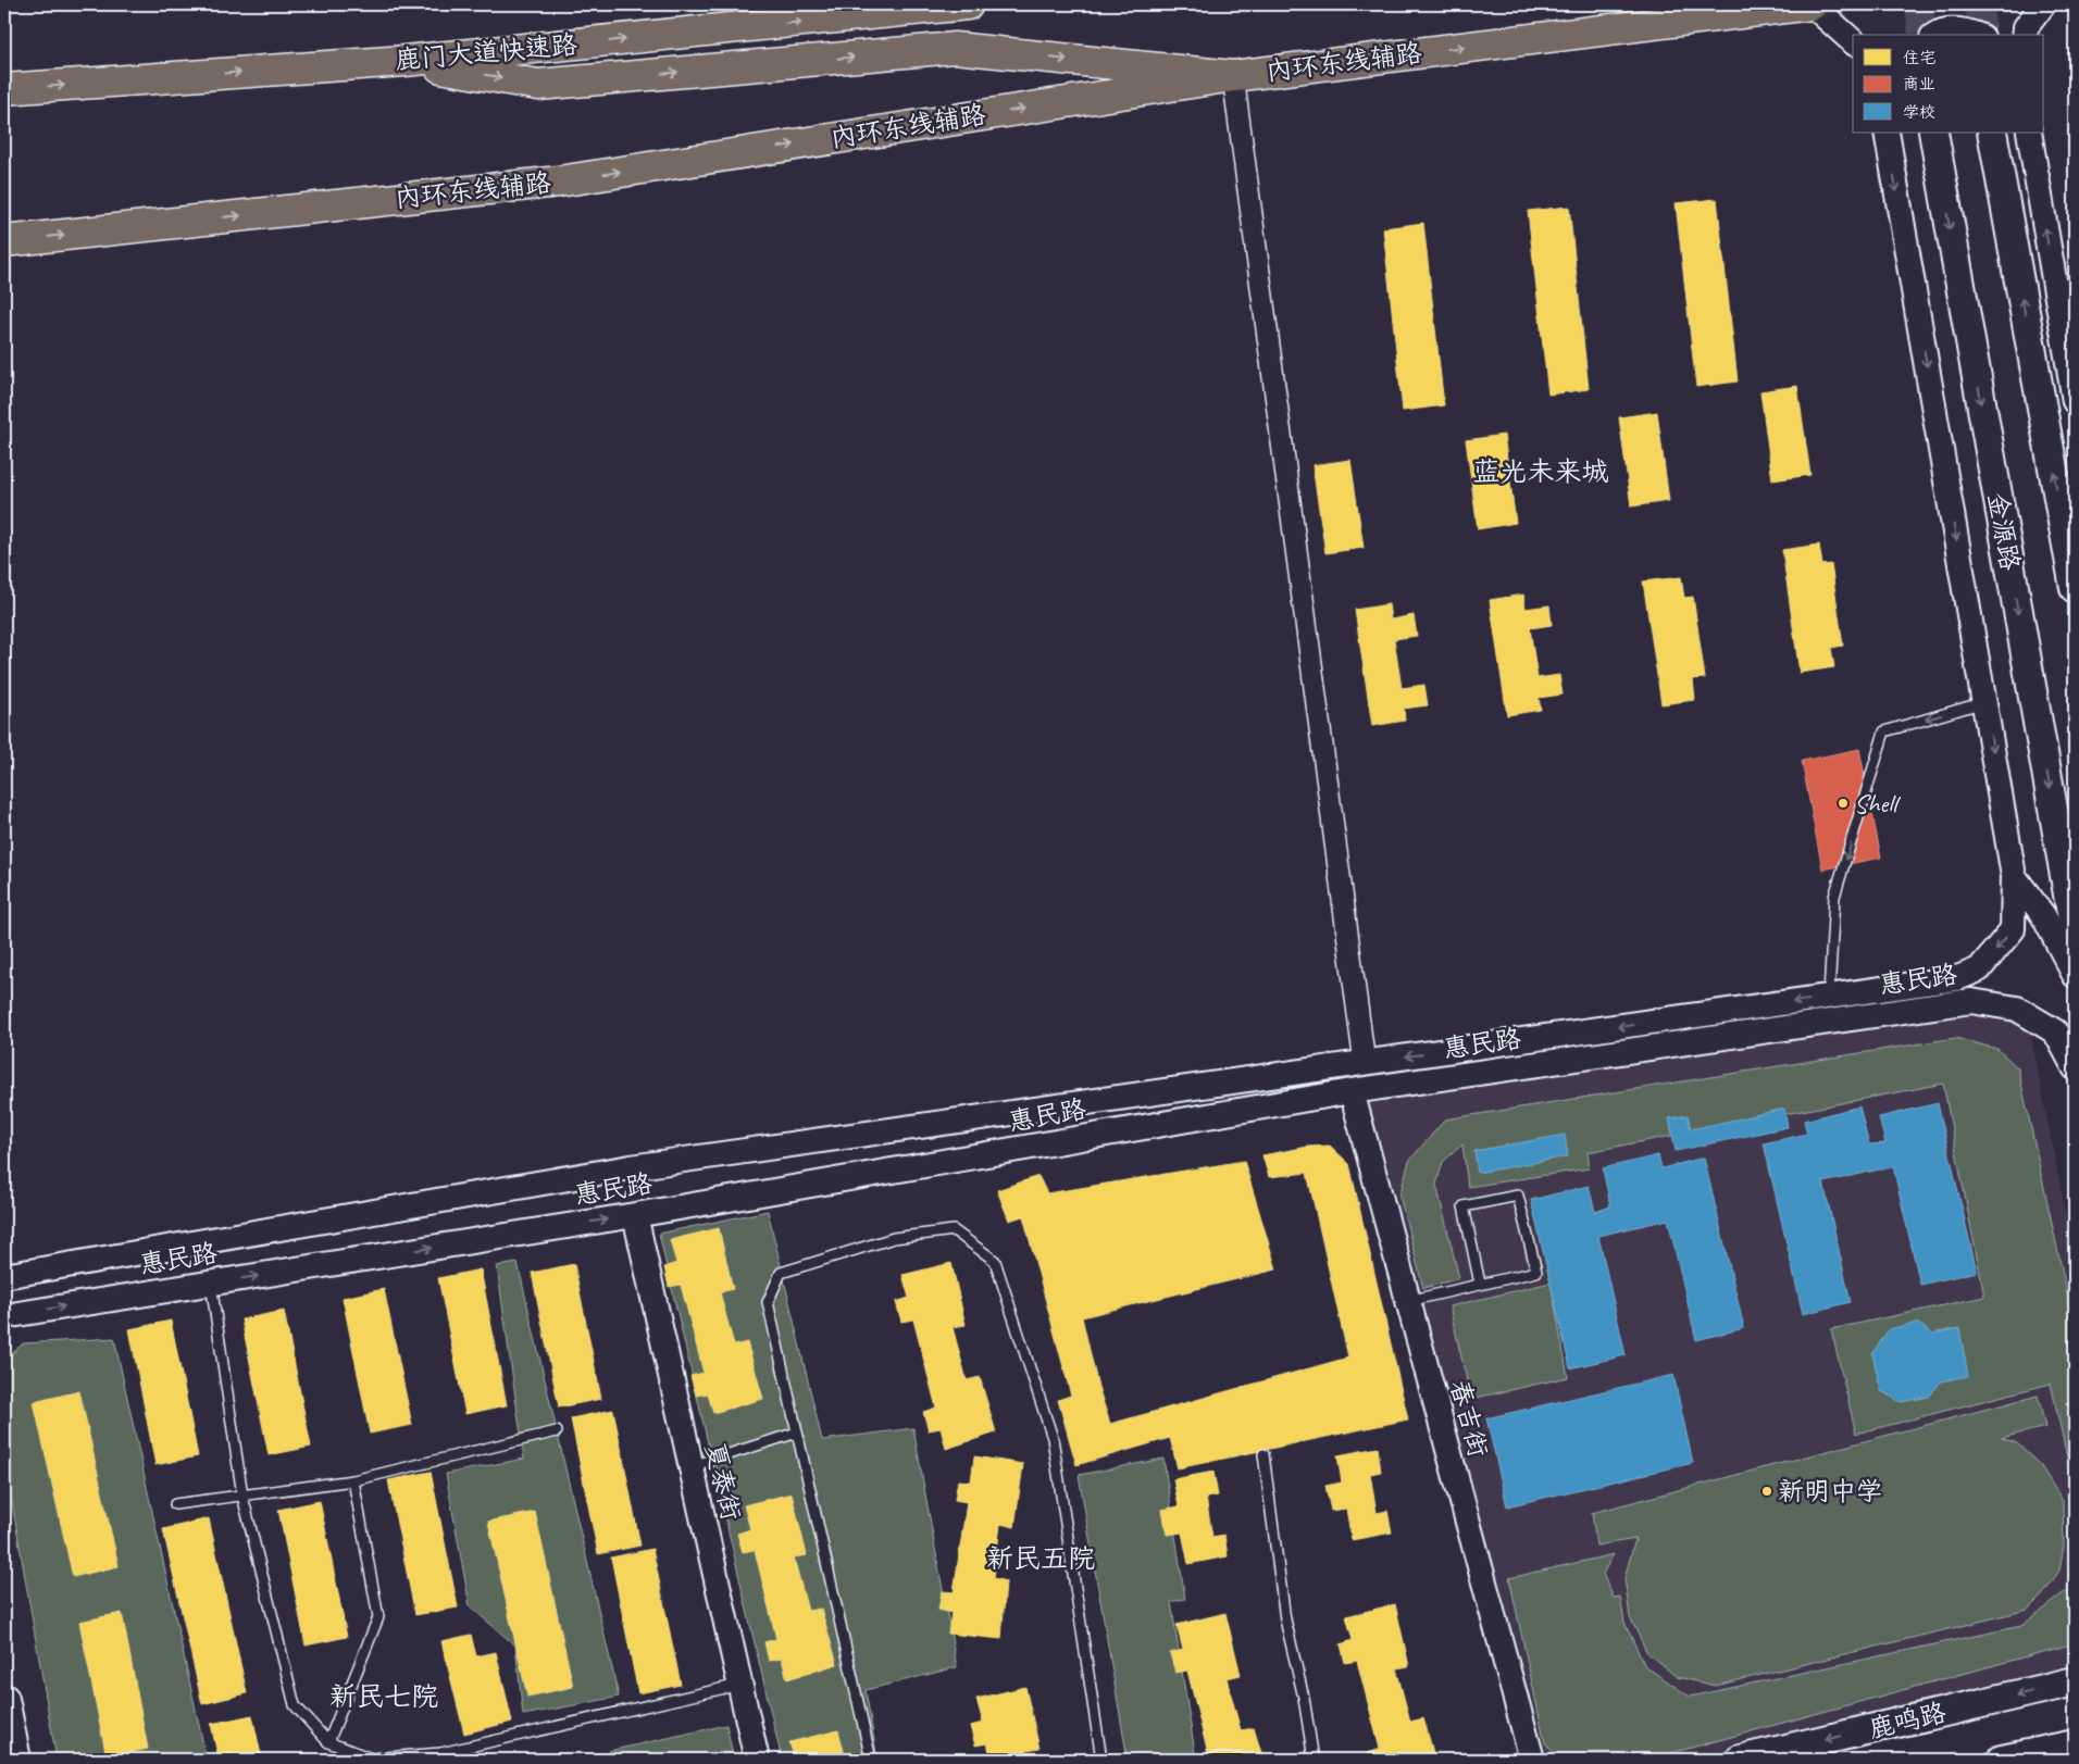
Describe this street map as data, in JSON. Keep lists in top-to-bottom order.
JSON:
{
  "streets": {
    "main road": [
      "鹿门大道快速路",
      "内环东线辅路",
      "金源路",
      "鹿鸣路"
    ],
    "street": ["惠民路", "春吉街", "夏泰街"]
  },
  "crossings": [
    ["惠民路", "春吉街"],
    ["惠民路", "夏泰街"]
  ],
  "one_way": ["鹿鸣路"],
  "districts": ["蓝光未来城", "新民五院", "新民七院"],
  "places": ["Shell", "新明中学"],
  "legend": ["住宅", "商业", "学校"]
}
